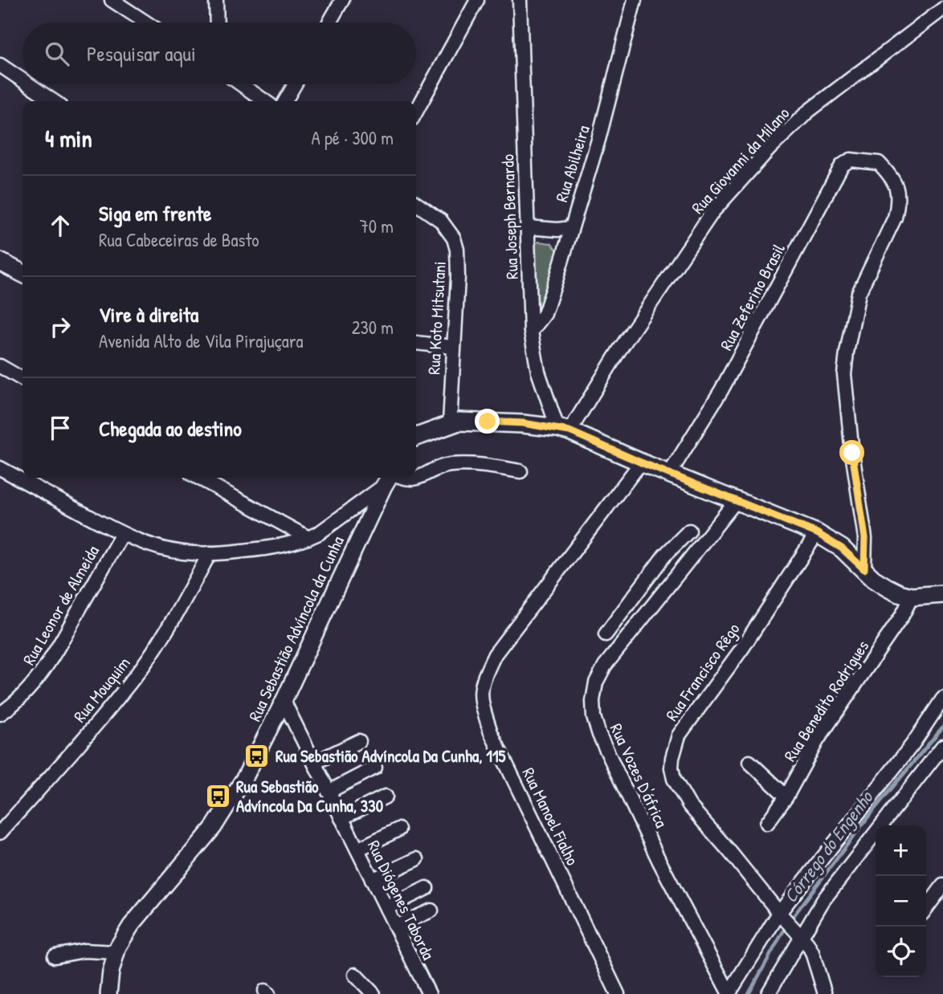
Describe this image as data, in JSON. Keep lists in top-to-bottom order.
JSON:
{
  "streets": {
    "street": [
      "Rua Giovanni da Milano",
      "Rua Abilheira",
      "Rua Joseph Bernardo",
      "Rua Zeferino Brasil",
      "Rua Koto Mitsutani",
      "Rua Leonor de Almeida",
      "Rua Sebastião Advíncola da Cunha",
      "Rua Francisco Rêgo",
      "Rua Mouquim",
      "Rua Benedito Rodrigues",
      "Rua Vozes D'áfrica",
      "Rua Manoel Fialho",
      "Rua Diógenes Taborda"
    ]
  },
  "crossings": [
    ["Rua Giovanni da Milano", "Rua Joseph Bernardo"],
    ["Rua Abilheira", "Rua Joseph Bernardo"],
    ["Rua Sebastião Advíncola da Cunha", "Rua Diógenes Taborda"]
  ],
  "water": ["Córrego do Engenho"],
  "places": {
    "bus stop": ["Rua Sebastião Advíncola Da Cunha, 115", "Rua Sebastião Advíncola Da Cunha, 330"]
  },
  "page": {
    "search": "Pesquisar aqui",
    "heading": ["4 min", "A pé · 300 m"],
    "list": [
      ["Siga em frente", "Rua Cabeceiras de Basto", "70 m"],
      ["Vire à direita", "Avenida Alto de Vila Pirajuçara", "230 m"],
      "Chegada ao destino"
    ],
    "map_buttons": ["+", "−"]
  }
}
